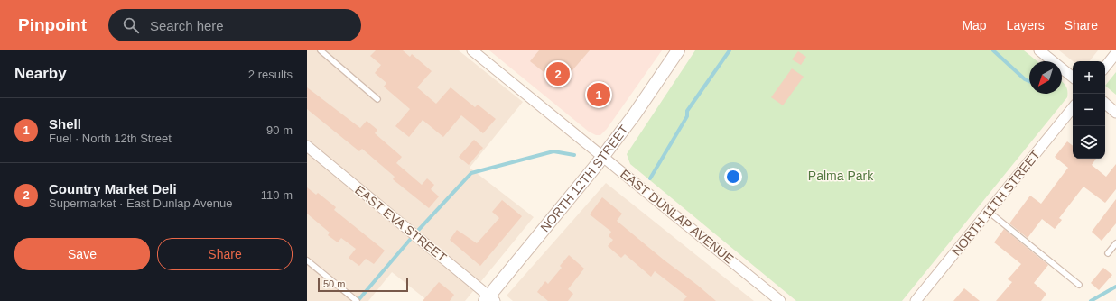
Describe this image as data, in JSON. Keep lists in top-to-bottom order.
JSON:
{
  "streets": {
    "street": [
      "NORTH 12TH STREET",
      "NORTH 11TH STREET",
      "EAST DUNLAP AVENUE",
      "EAST EVA STREET"
    ]
  },
  "crossings": [
    ["NORTH 12TH STREET", "EAST DUNLAP AVENUE"],
    ["NORTH 12TH STREET", "EAST EVA STREET"]
  ],
  "parks": ["Palma Park"],
  "scale_bar": "50 m",
  "north": "bottom left",
  "page": {
    "header": "Pinpoint",
    "search": "Search here",
    "nav": ["Map", "Layers", "Share"],
    "heading": ["Nearby", "2 results"],
    "pins": ["2", "1"],
    "map_buttons": ["+", "−"],
    "list": [
      {
        "mark": "1",
        "name": "Shell",
        "note": "Fuel · North 12th Street",
        "value": "90 m"
      },
      {
        "mark": "2",
        "name": "Country Market Deli",
        "note": "Supermarket · East Dunlap Avenue",
        "value": "110 m"
      }
    ],
    "buttons": ["Save", "Share"],
    "scale": "50 m"
  }
}
